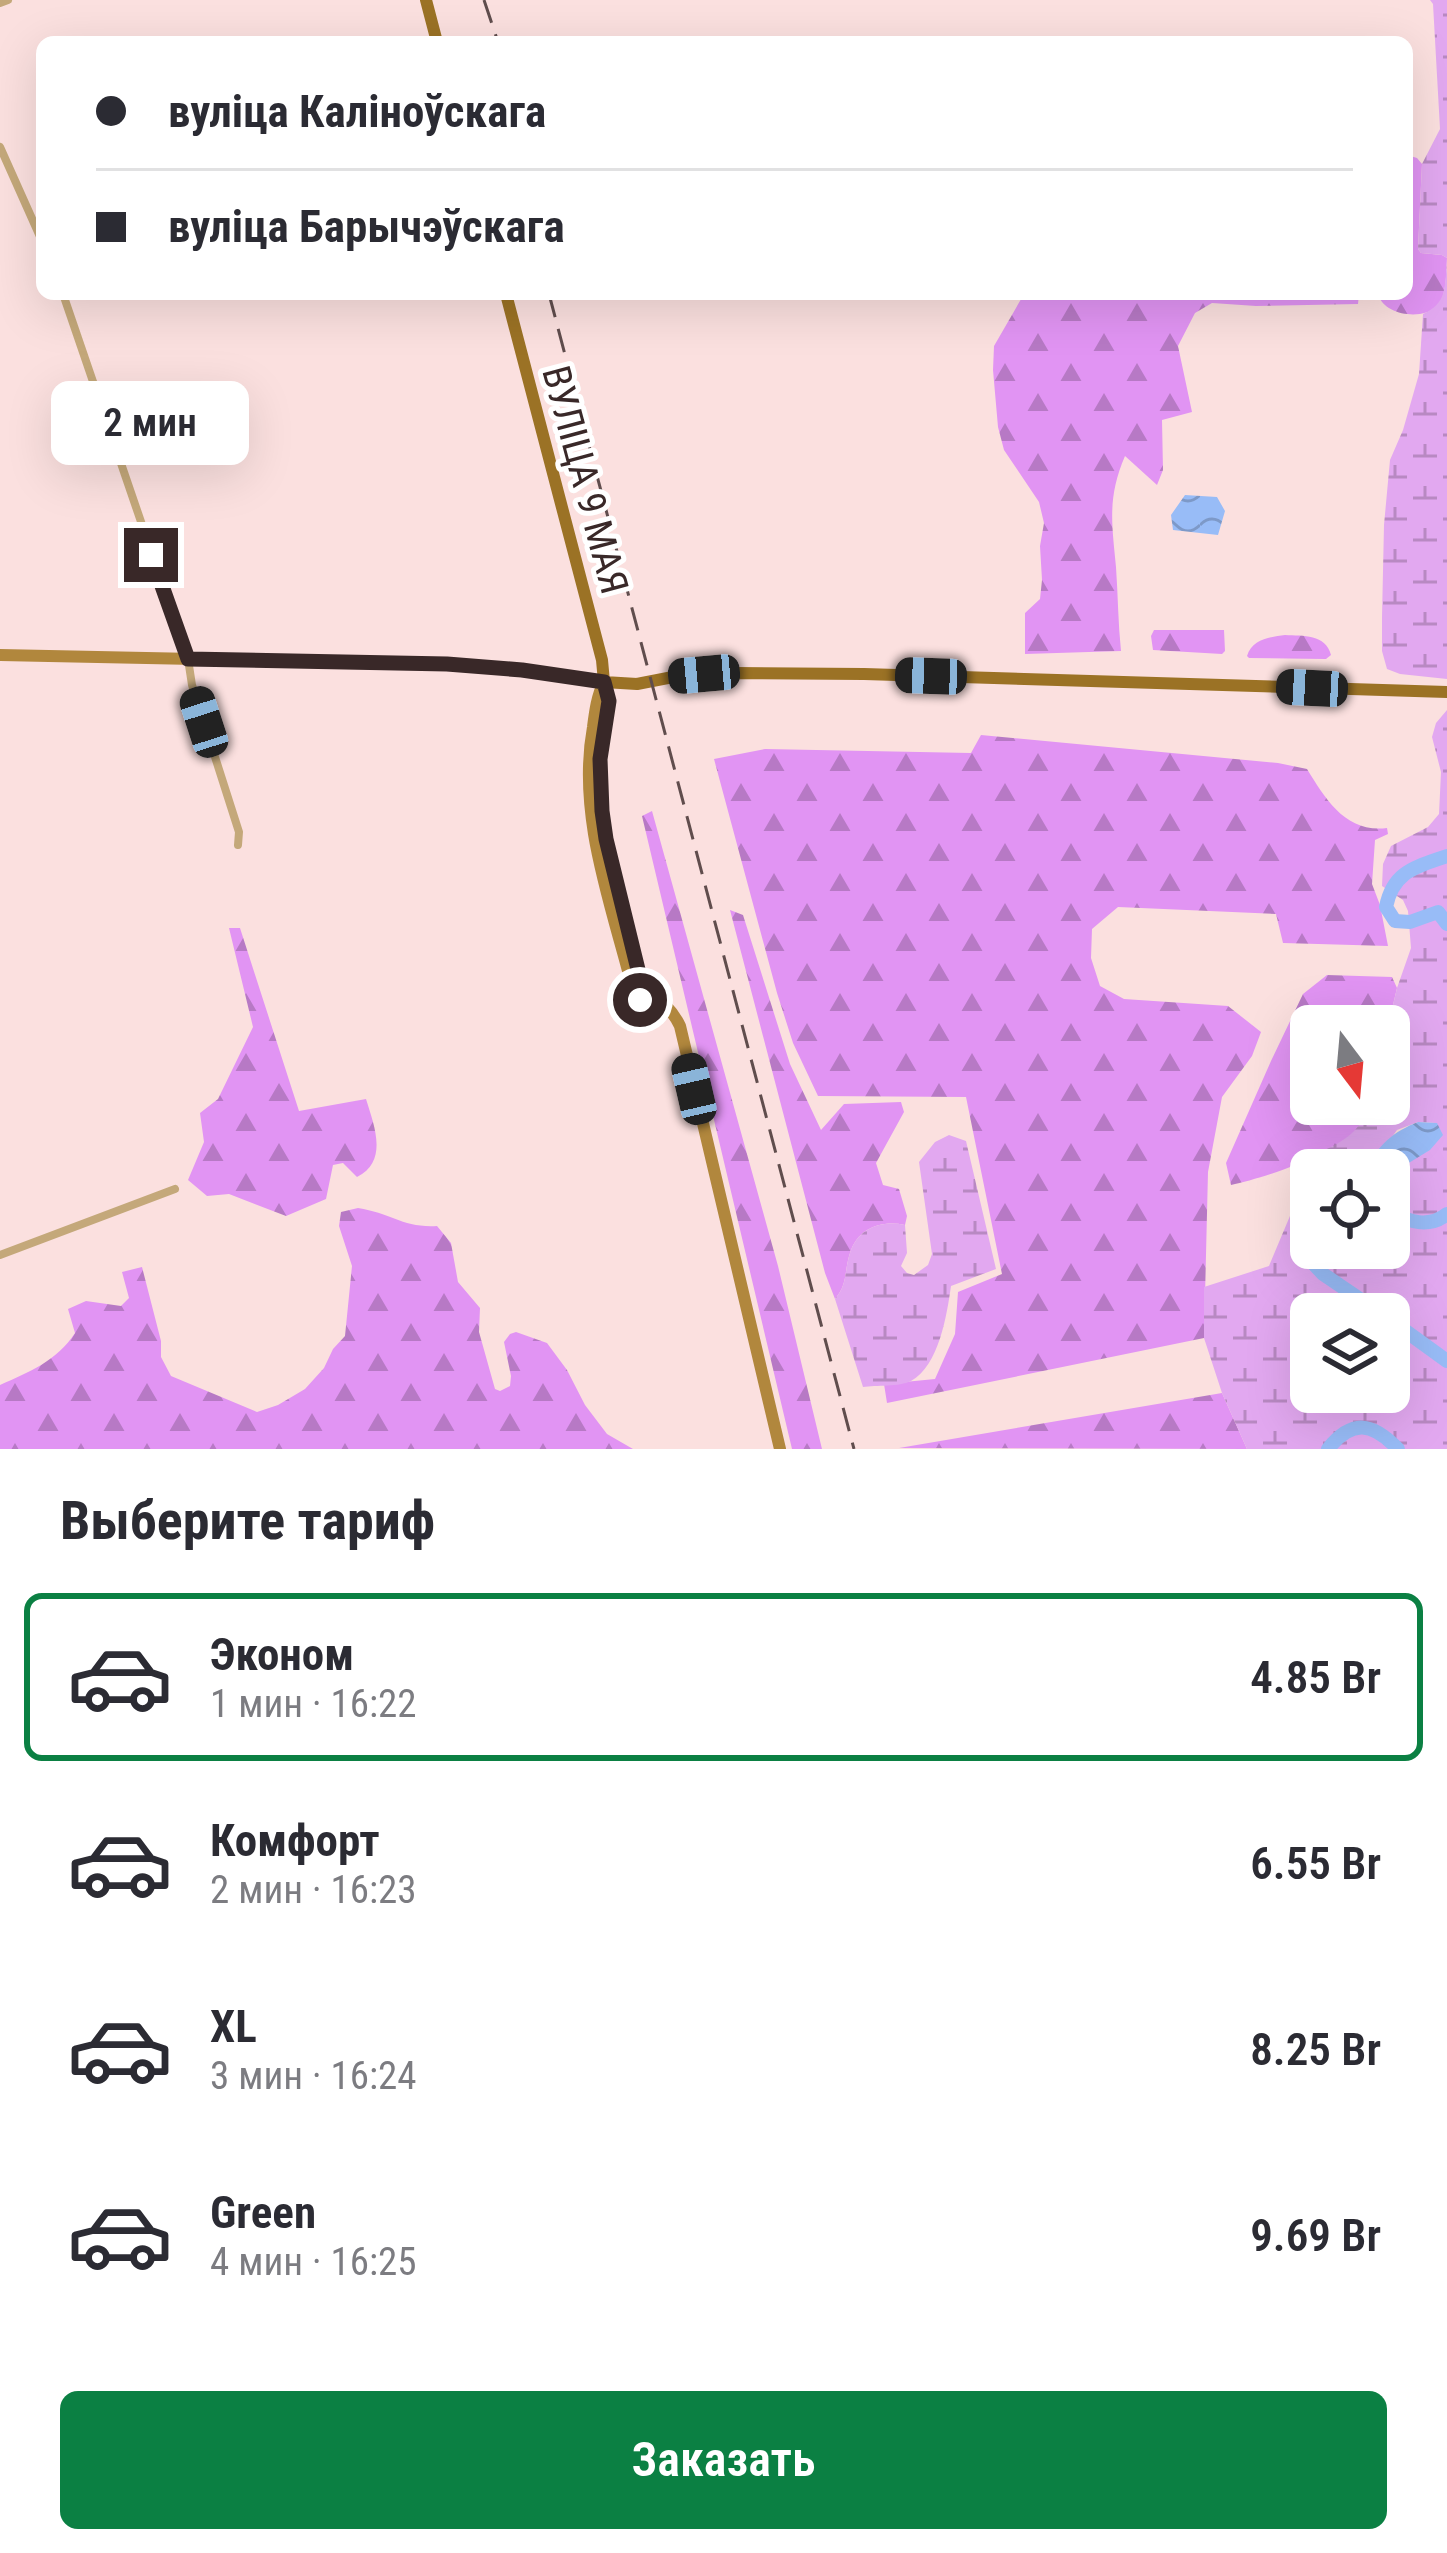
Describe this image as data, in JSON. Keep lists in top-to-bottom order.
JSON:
{
  "streets": {
    "main road": ["ВУЛІЦА 9 МАЯ"]
  },
  "north": "bottom",
  "page": {
    "banner": ["вуліца Каліноўскага", "вуліца Барычэўскага"],
    "bubble": "2 мин",
    "heading": "Выберите тариф",
    "list": [
      {
        "name": "Эконом",
        "note": "1 мин · 16:22",
        "value": "4.85 Br"
      },
      {
        "name": "Комфорт",
        "note": "2 мин · 16:23",
        "value": "6.55 Br"
      },
      {
        "name": "XL",
        "note": "3 мин · 16:24",
        "value": "8.25 Br"
      },
      {
        "name": "Green",
        "note": "4 мин · 16:25",
        "value": "9.69 Br"
      }
    ],
    "buttons": "Заказать"
  }
}
